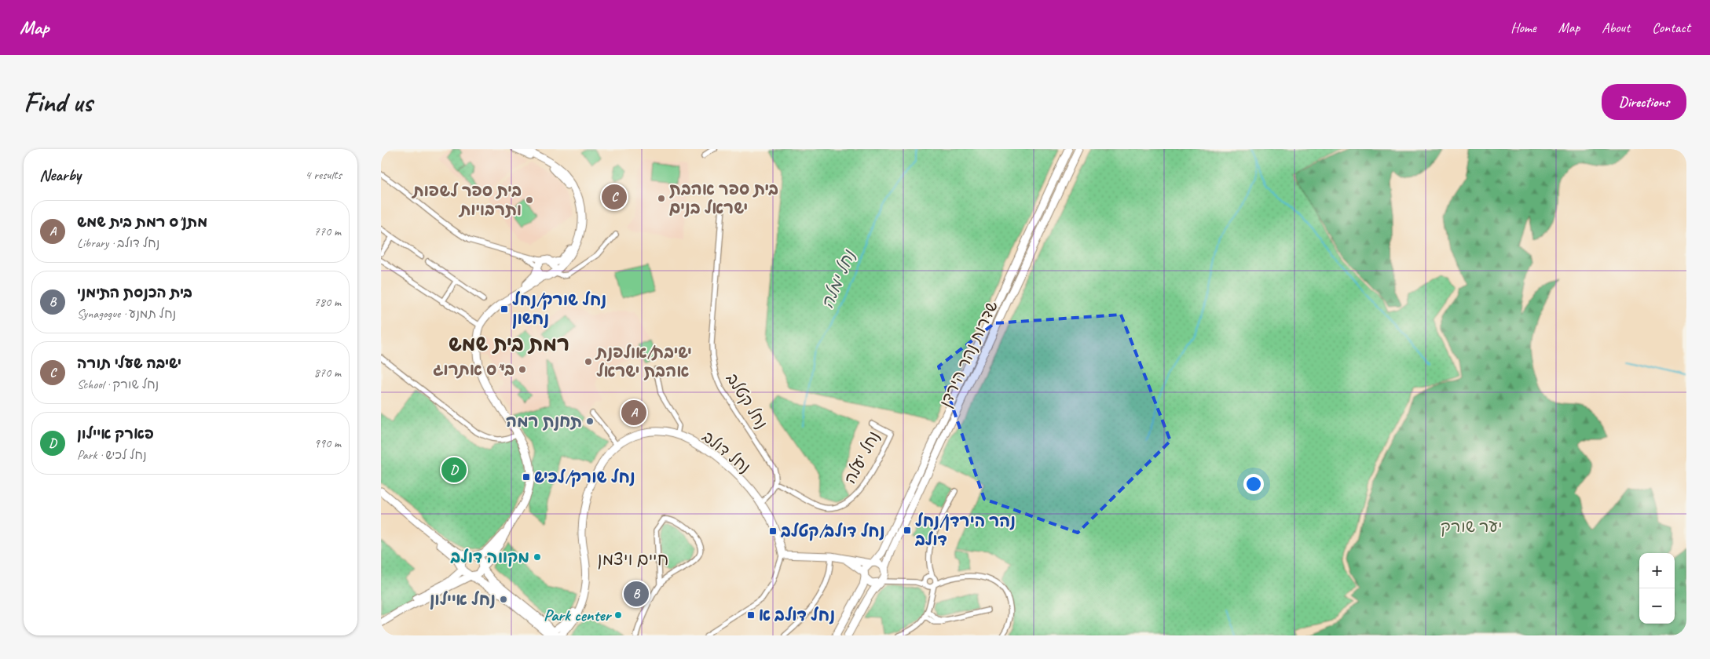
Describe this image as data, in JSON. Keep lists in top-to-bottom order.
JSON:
{
  "streets": {
    "street": [
      "שדרות נהר הירדן",
      "נחל קטלב",
      "נחל דולב",
      "נחל יעלה"
    ]
  },
  "crossings": [
    ["נחל קטלב", "נחל יעלה"]
  ],
  "districts": ["רמת בית שמש", "חיים ויצמן"],
  "water": ["נחל ימלה"],
  "parks": ["יער שורק"],
  "places": {
    "other": [
      "בית ספר אהבת ישראל בנים",
      "בית ספר לשפות ותרבויות",
      "ישיבת/אולפנת אהבת ישראל",
      "בי\"ס אתרוג",
      "תחנת רמה",
      "מקווה דולב",
      "נחל איילון",
      "Park center"
    ],
    "transit": [
      "נחל שורק/נחל נחשון",
      "נחל שורק/לכיש",
      "נהר הירדן/נחל דולב",
      "נחל דולב/קטלב",
      "נחל דולב א"
    ]
  },
  "page": {
    "header": "Map",
    "nav": [
      "Home",
      "Map",
      "About",
      "Contact"
    ],
    "buttons": "Directions",
    "title": "Find us",
    "heading": ["Nearby", "4 results"],
    "pins": [
      "C",
      "A",
      "D",
      "B"
    ],
    "list": [
      {
        "mark": "A",
        "name": "מתנ\"ס רמת בית שמש",
        "note": "Library · נחל דולב",
        "value": "770 m"
      },
      {
        "mark": "B",
        "name": "בית הכנסת התימני",
        "note": "Synagogue · נחל תמנע",
        "value": "780 m"
      },
      {
        "mark": "C",
        "name": "ישיבה שעלי תורה",
        "note": "School · נחל שורק",
        "value": "870 m"
      },
      {
        "mark": "D",
        "name": "פארק איילון",
        "note": "Park · נחל לכיש",
        "value": "990 m"
      }
    ],
    "map_buttons": ["+", "−"]
  }
}
